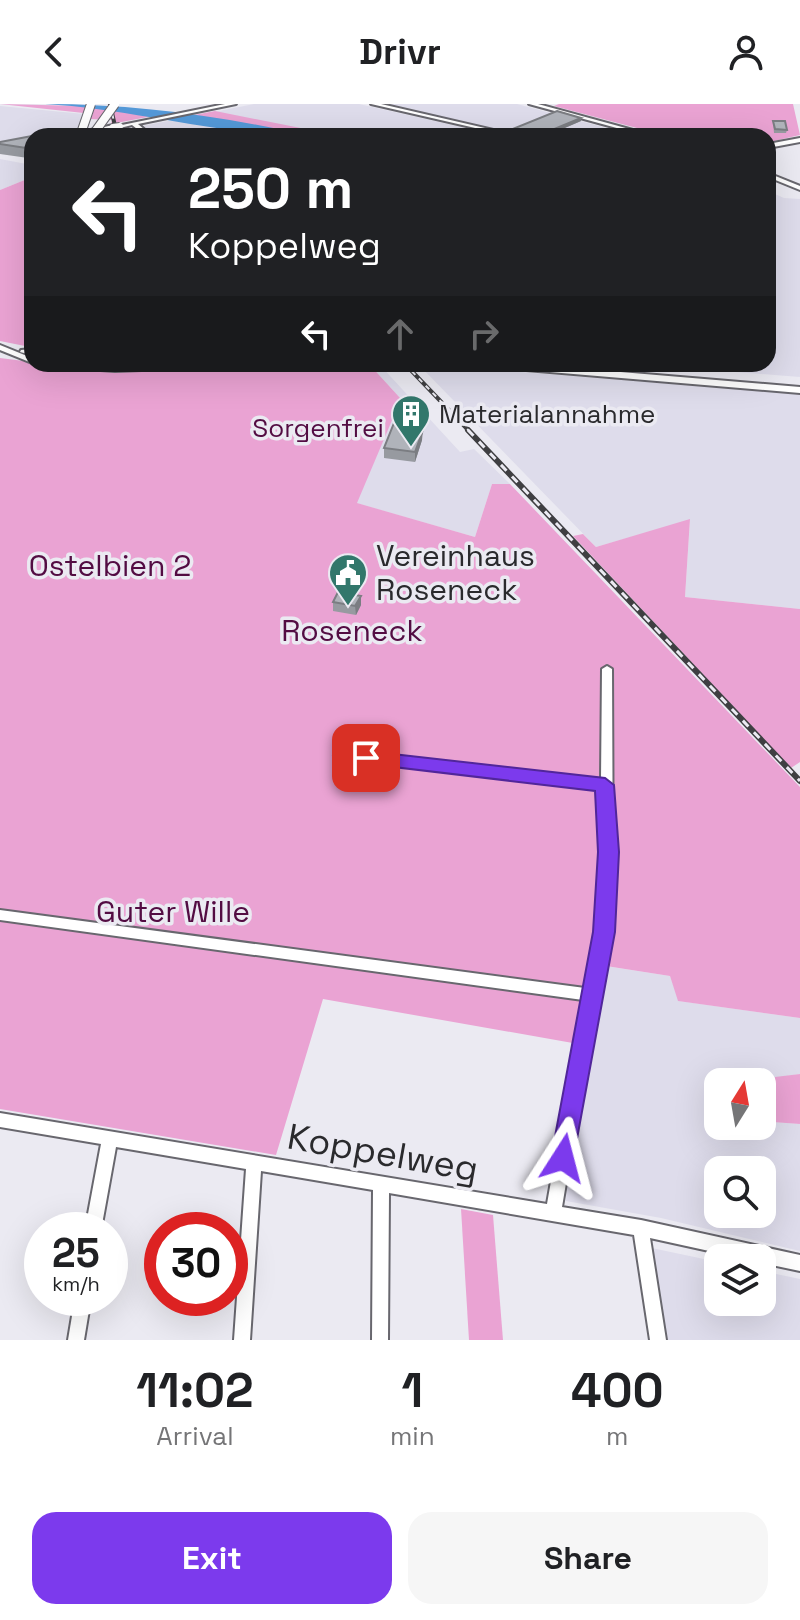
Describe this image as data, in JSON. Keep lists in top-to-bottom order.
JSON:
{
  "streets": {
    "street": ["Koppelweg"]
  },
  "parks": [
    "Sorgenfrei",
    "Ostelbien 2",
    "Roseneck",
    "Guter Wille"
  ],
  "places": {
    "building": ["Materialannahme"],
    "public building": ["Vereinhaus Roseneck"]
  },
  "north": "top",
  "page": {
    "header": "Drivr",
    "turn": ["250 m", "Koppelweg"],
    "speed": "25 km/h",
    "limit": "30",
    "eta": [
      "11:02",
      "Arrival",
      "1",
      "min",
      "400",
      "m"
    ],
    "buttons": ["Exit", "Share"]
  }
}
